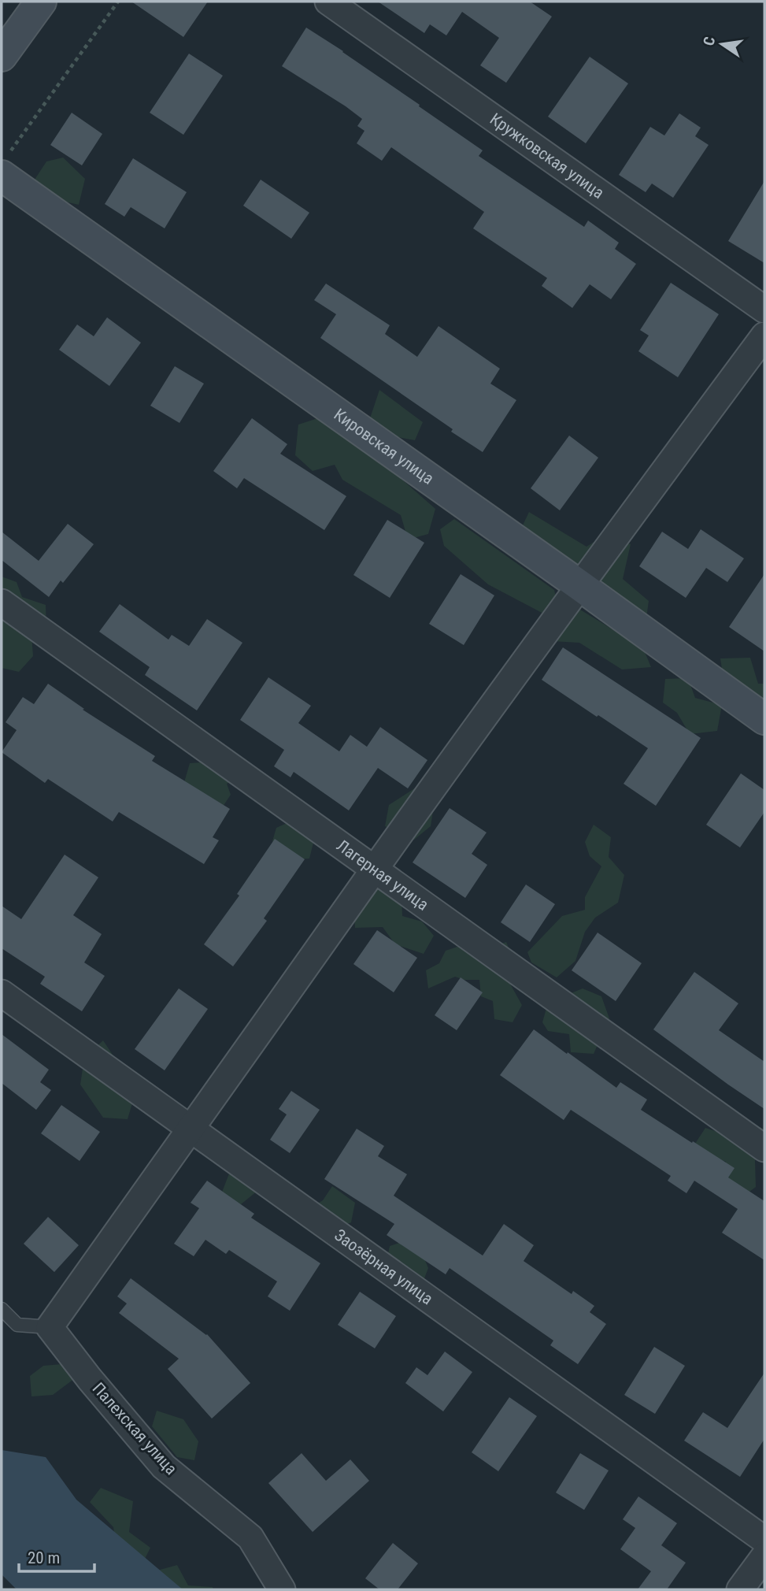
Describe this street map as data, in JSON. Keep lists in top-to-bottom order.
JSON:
{
  "streets": {
    "street": [
      "Кружковская улица",
      "Кировская улица",
      "Лагерная улица",
      "Заозёрная улица",
      "Палехская улица"
    ]
  },
  "scale_bar": "20 m",
  "north": "left"
}
